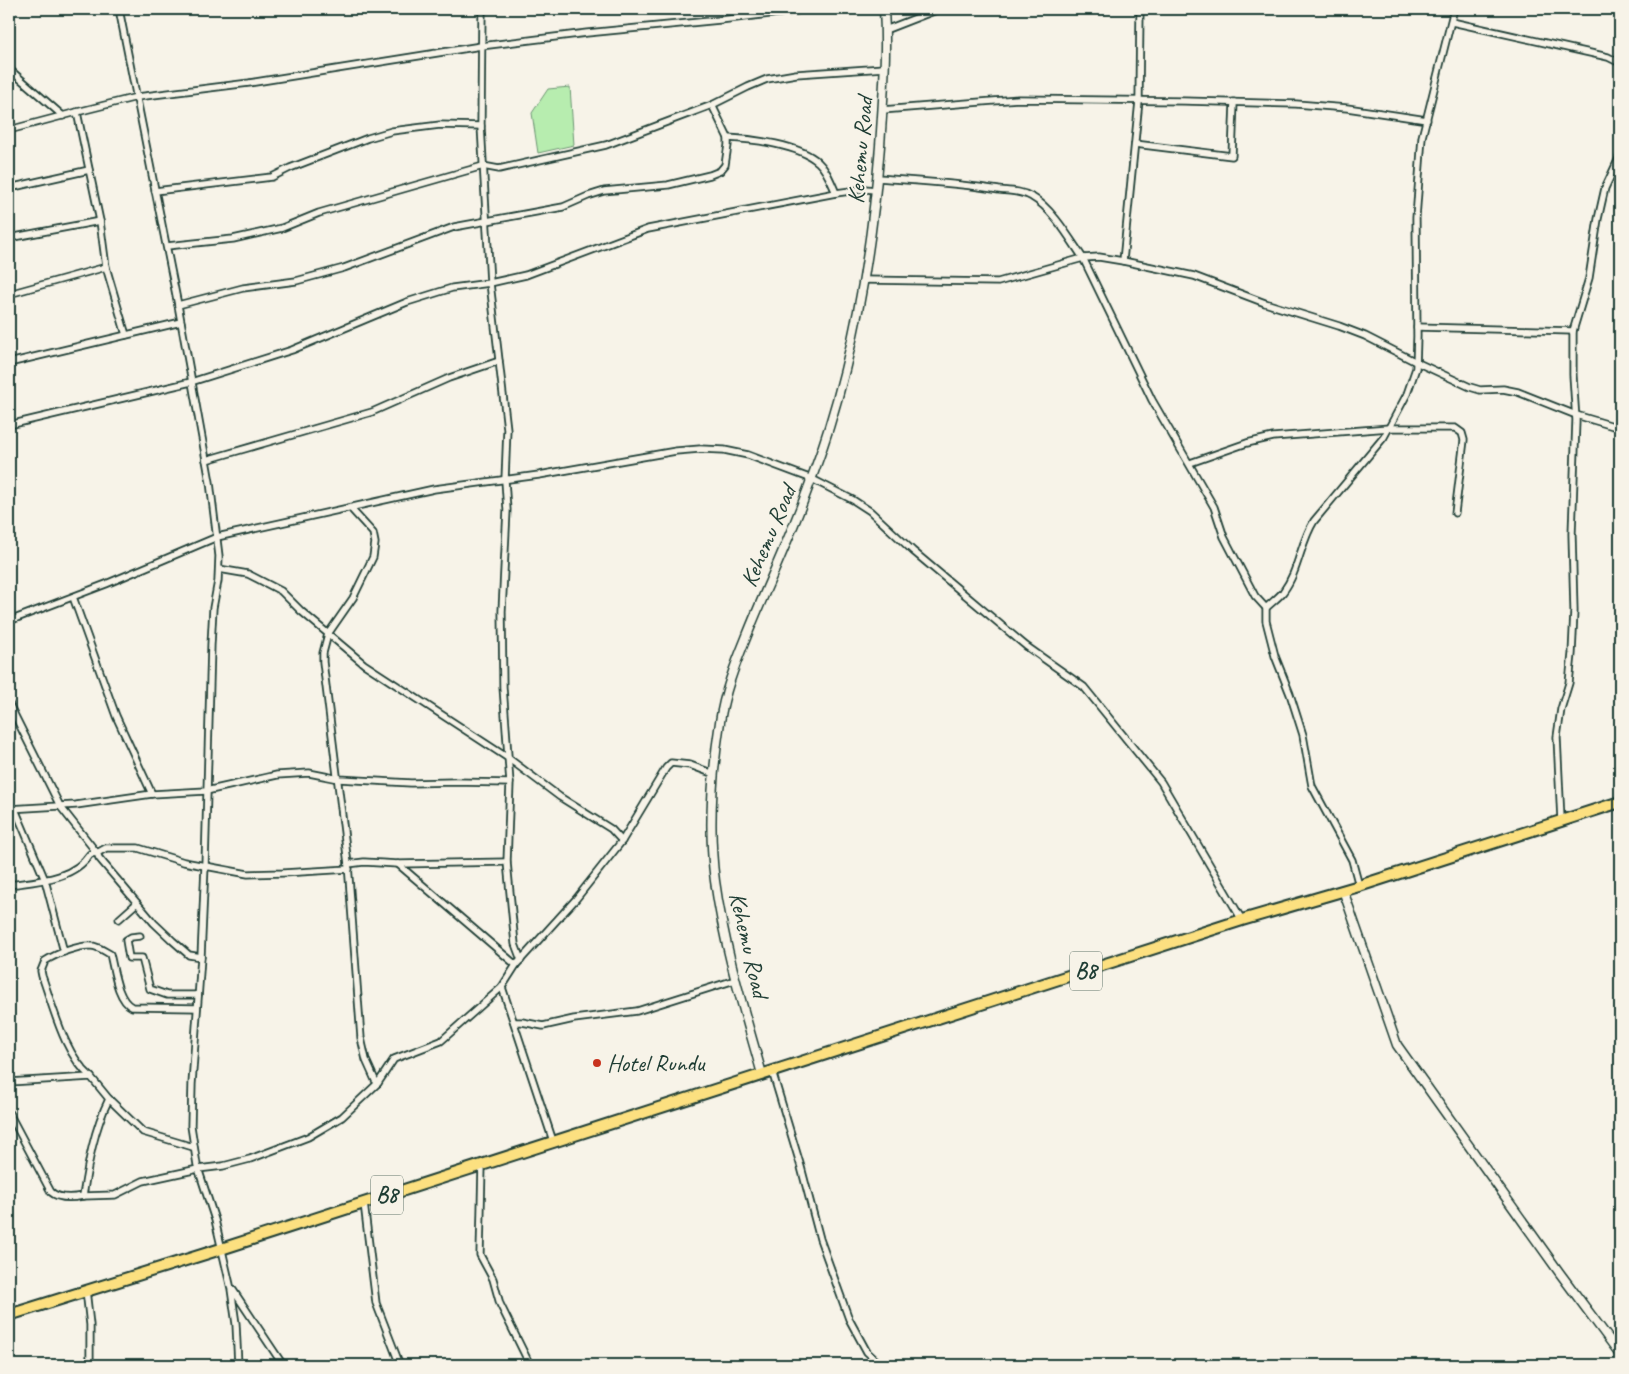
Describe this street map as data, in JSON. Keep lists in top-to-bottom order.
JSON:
{
  "streets": {
    "highway": ["B8"],
    "street": ["Kehemu Road"]
  },
  "crossings": [
    ["Kehemu Road", "B8"]
  ],
  "places": ["Hotel Rundu"]
}
